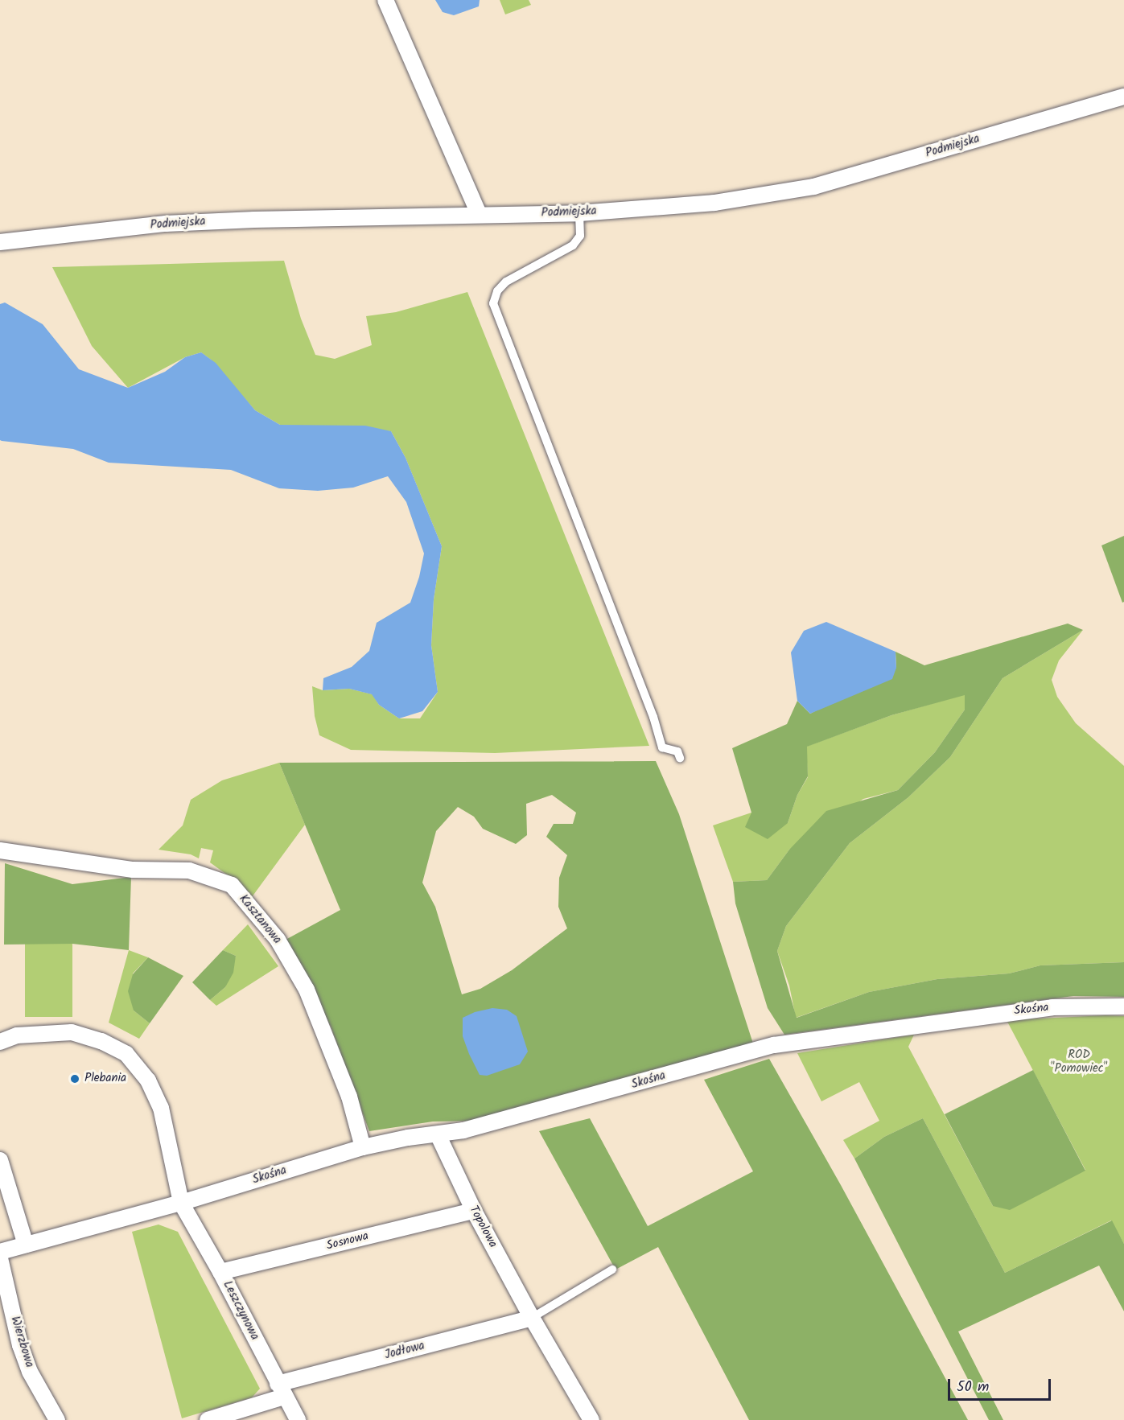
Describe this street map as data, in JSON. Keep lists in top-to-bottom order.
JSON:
{
  "streets": {
    "street": [
      "Podmiejska",
      "Kasztanowa",
      "Skośna",
      "Topolowa",
      "Sosnowa",
      "Leszczynowa",
      "Wierzbowa",
      "Jodłowa"
    ]
  },
  "crossings": [
    ["Kasztanowa", "Skośna"],
    ["Skośna", "Topolowa"],
    ["Skośna", "Leszczynowa"],
    ["Topolowa", "Sosnowa"],
    ["Topolowa", "Jodłowa"],
    ["Sosnowa", "Leszczynowa"],
    ["Leszczynowa", "Jodłowa"]
  ],
  "parks": ["ROD \"Pomowiec\""],
  "places": ["Plebania"],
  "scale_bar": "50 m"
}
